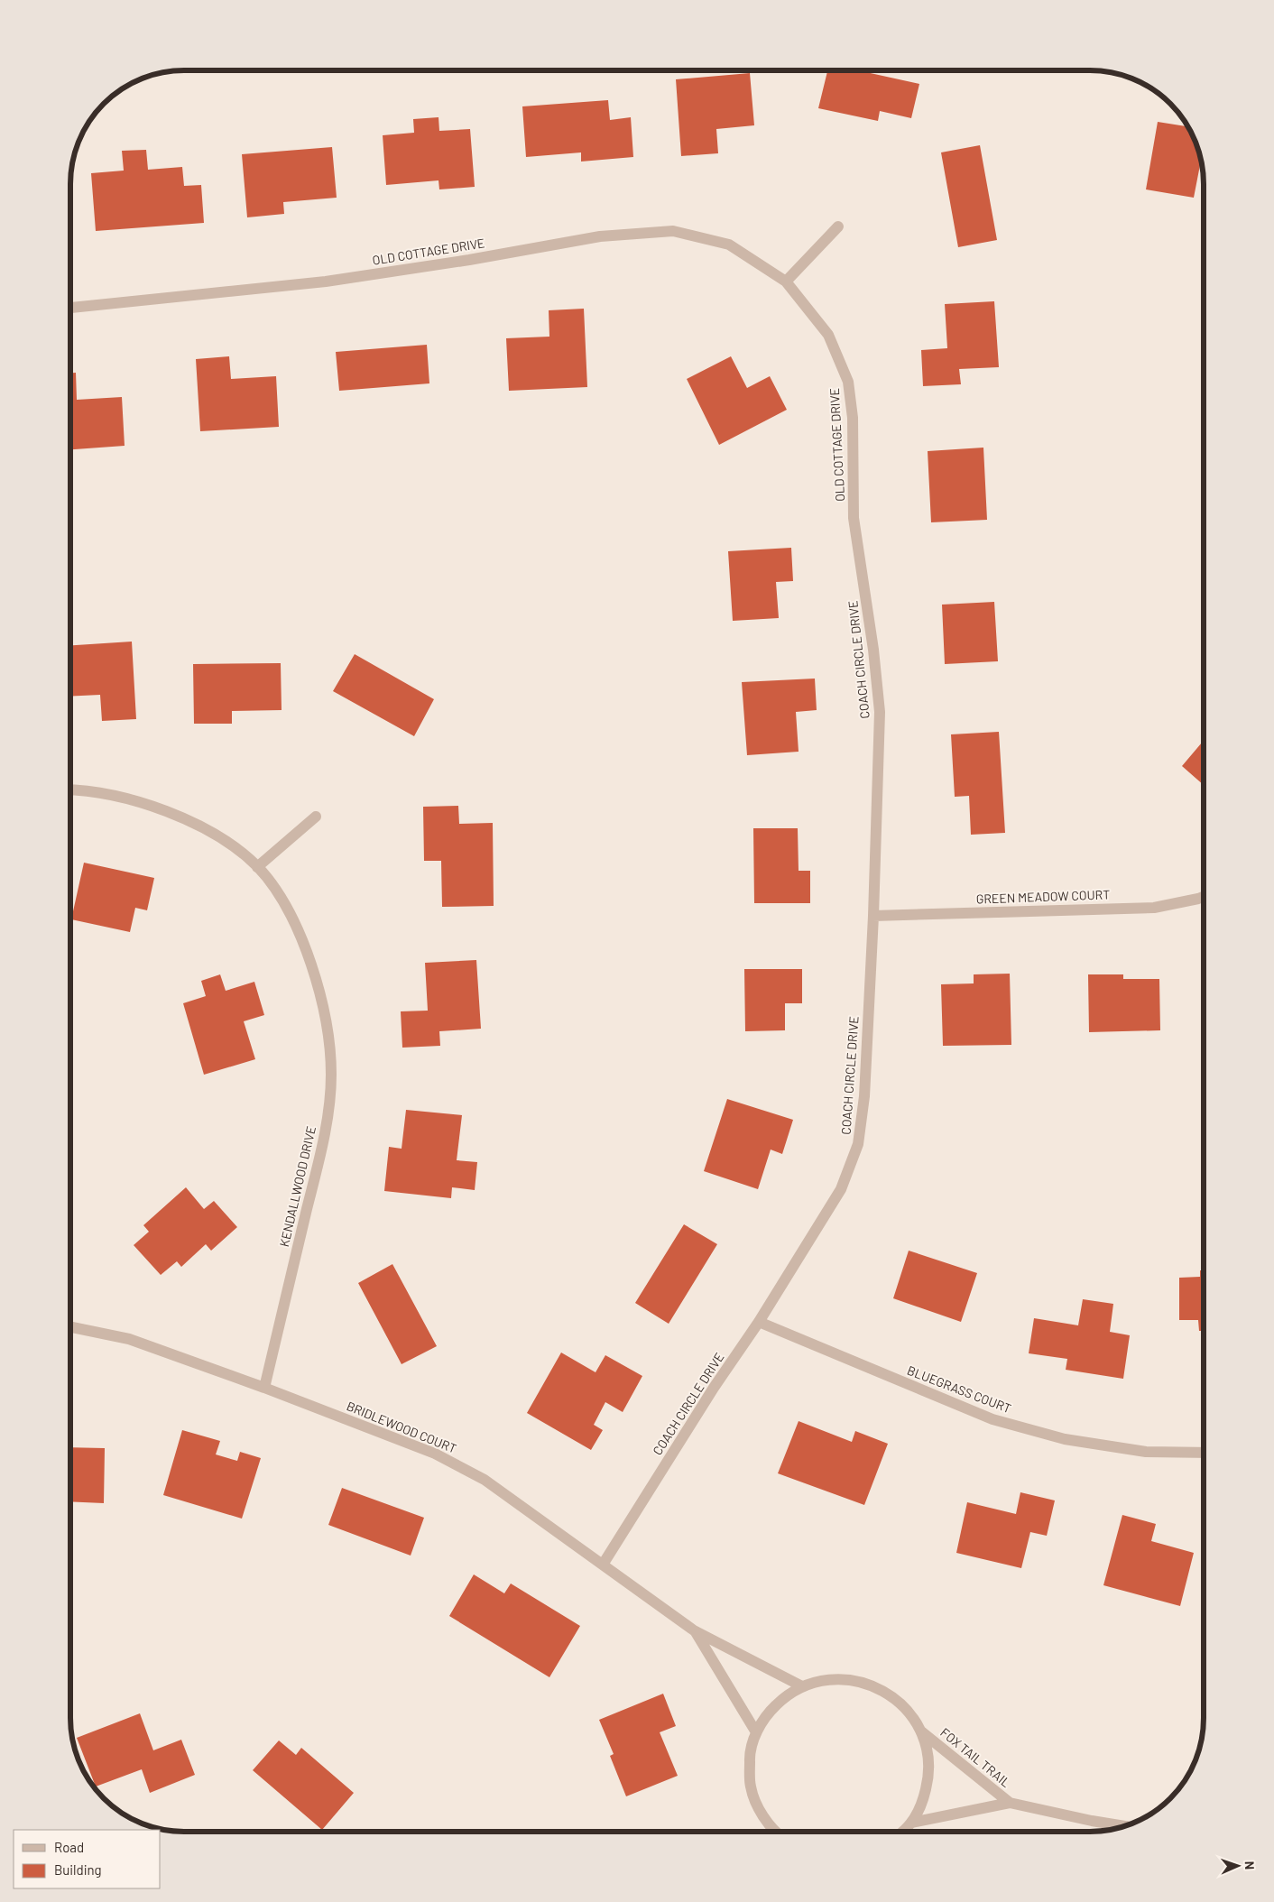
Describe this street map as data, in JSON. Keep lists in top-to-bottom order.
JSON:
{
  "streets": {
    "street": [
      "OLD COTTAGE DRIVE",
      "COACH CIRCLE DRIVE",
      "GREEN MEADOW COURT",
      "KENDALLWOOD DRIVE",
      "BLUEGRASS COURT",
      "BRIDLEWOOD COURT",
      "FOX TAIL TRAIL"
    ]
  },
  "crossings": [
    ["OLD COTTAGE DRIVE", "COACH CIRCLE DRIVE"],
    ["COACH CIRCLE DRIVE", "GREEN MEADOW COURT"],
    ["COACH CIRCLE DRIVE", "BLUEGRASS COURT"],
    ["COACH CIRCLE DRIVE", "BRIDLEWOOD COURT"],
    ["KENDALLWOOD DRIVE", "BRIDLEWOOD COURT"]
  ],
  "legend": ["Road", "Building"],
  "north": "right"
}
